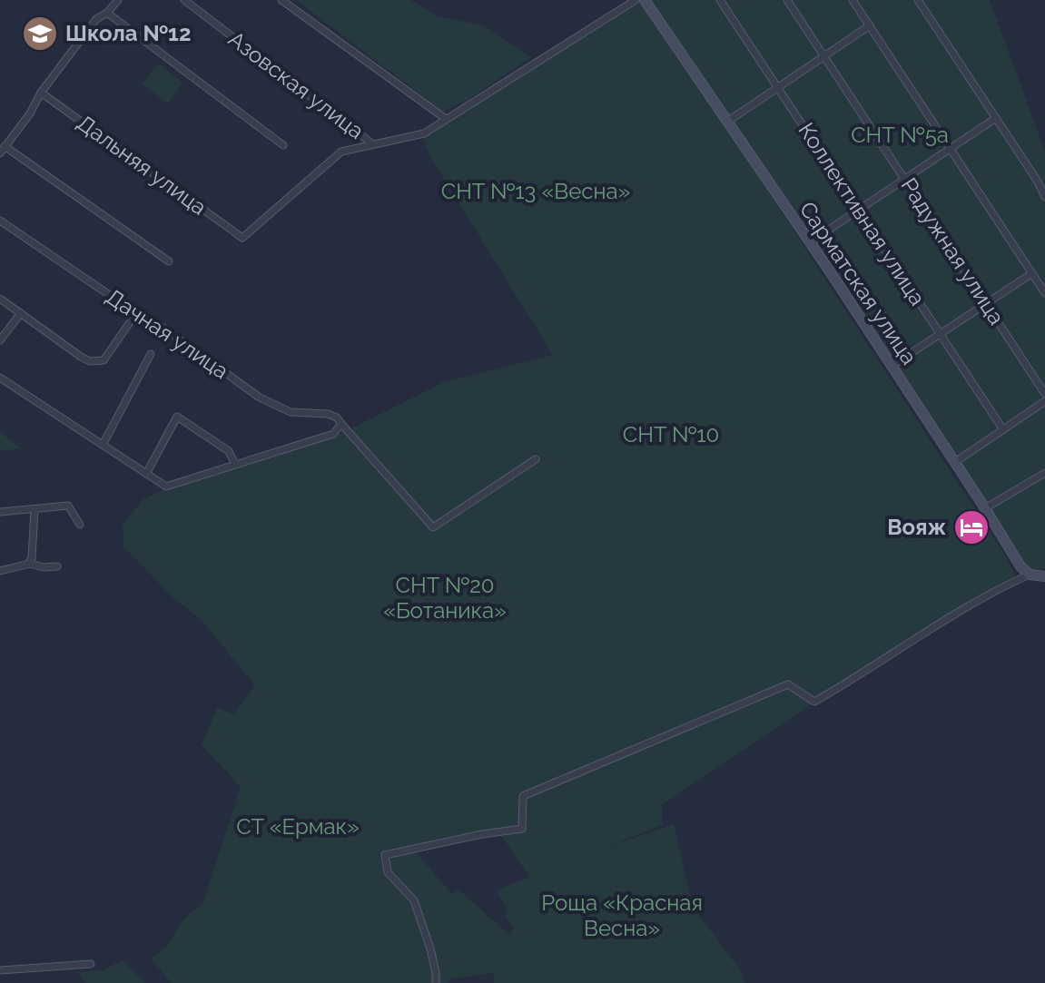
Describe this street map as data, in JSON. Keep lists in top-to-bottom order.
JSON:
{
  "streets": {
    "main road": ["Сарматская улица"],
    "street": [
      "Азовская улица",
      "Дальняя улица",
      "Коллективная улица",
      "Радужная улица",
      "Дачная улица"
    ]
  },
  "crossings": [
    ["Азовская улица", "Дальняя улица"]
  ],
  "parks": [
    "СНТ №5а",
    "СНТ №13 «Весна»",
    "СНТ №10",
    "СНТ №20 «Ботаника»",
    "СТ «Ермак»",
    "Роща «Красная Весна»"
  ],
  "places": {
    "school or university": ["Школа №12"],
    "hotel": ["Вояж"]
  }
}
